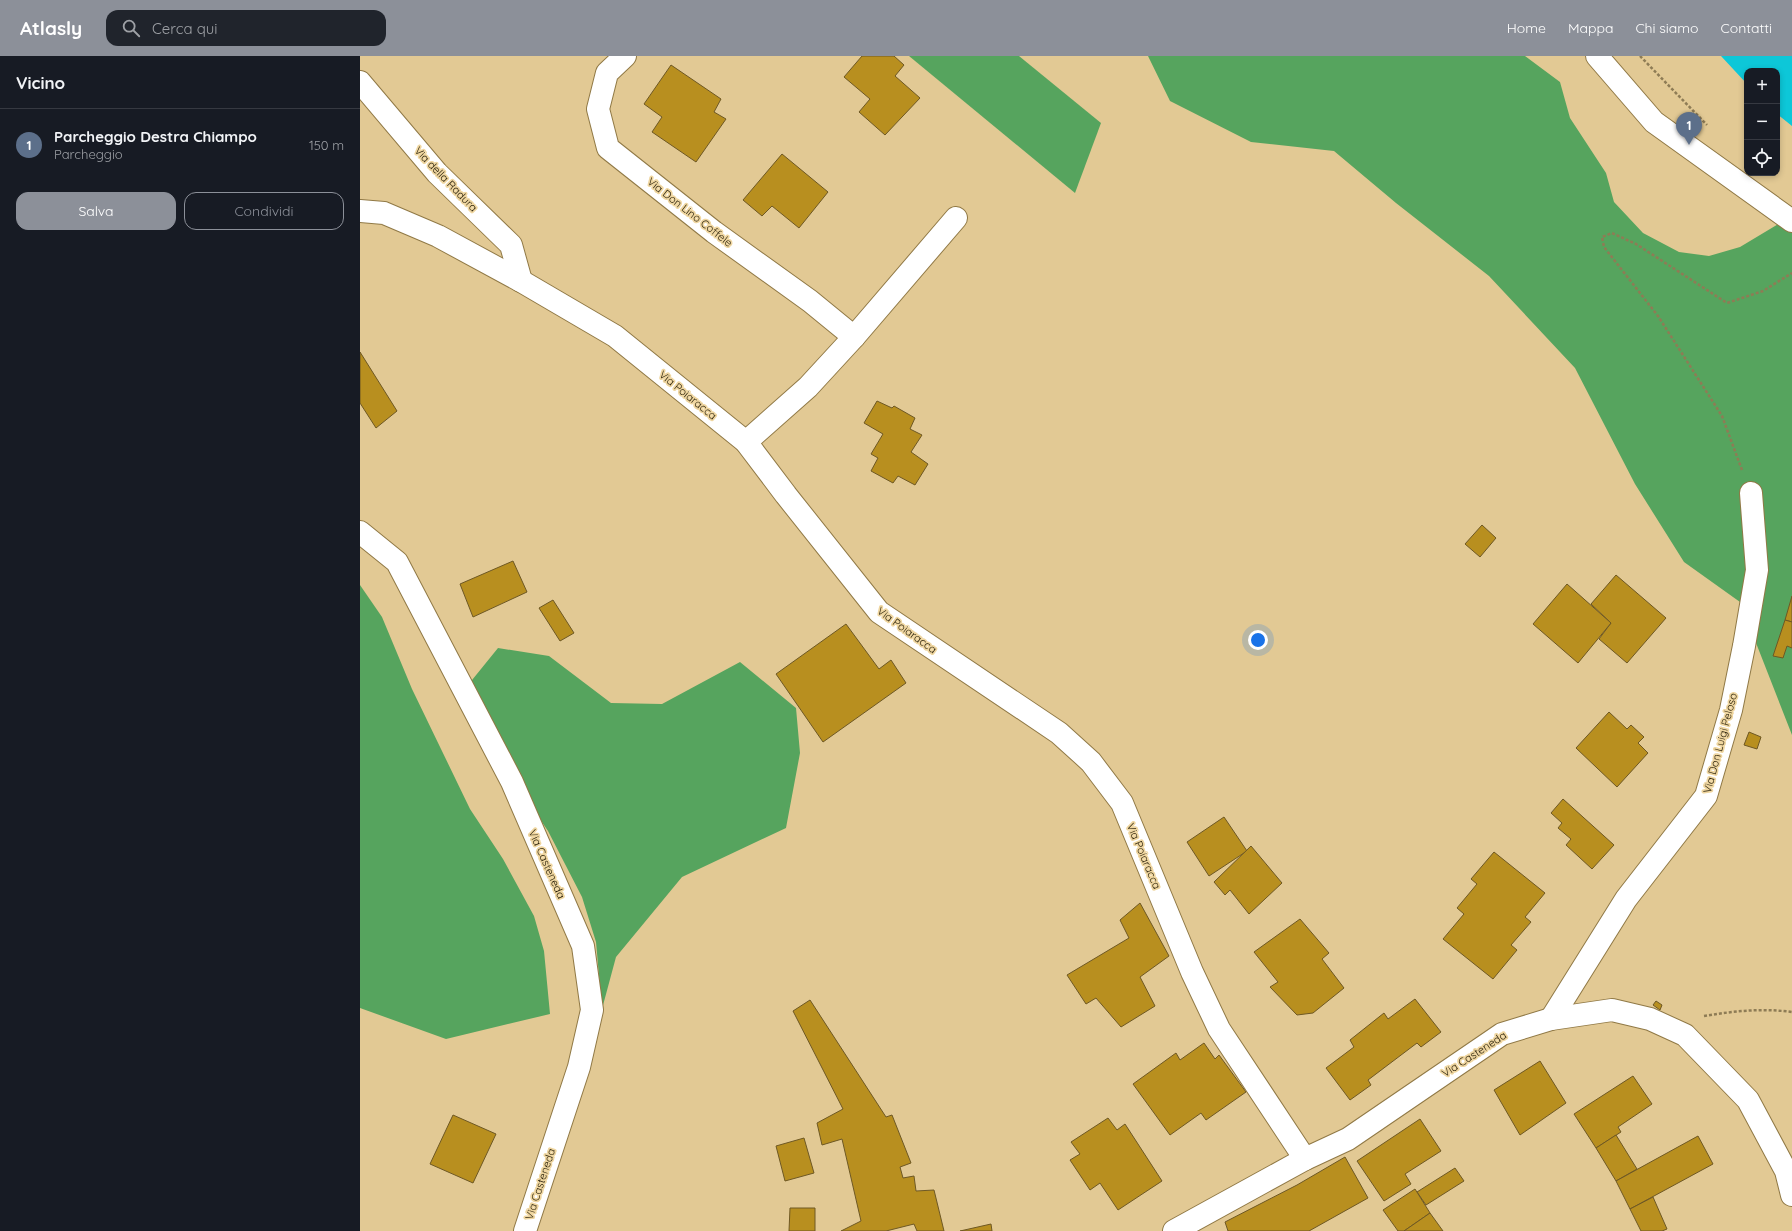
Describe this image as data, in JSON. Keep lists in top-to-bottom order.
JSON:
{
  "streets": {
    "street": [
      "Via della Radura",
      "Via Don Lino Coffele",
      "Via Poiaracca",
      "Via Don Luigi Peloso",
      "Via Casteneda"
    ]
  },
  "crossings": [
    ["Via della Radura", "Via Poiaracca"],
    ["Via Poiaracca", "Via Casteneda"],
    ["Via Don Luigi Peloso", "Via Casteneda"]
  ],
  "page": {
    "header": "Atlasly",
    "search": "Cerca qui",
    "nav": [
      "Home",
      "Mappa",
      "Chi siamo",
      "Contatti"
    ],
    "heading": "Vicino",
    "map_buttons": ["+", "−"],
    "list": [
      {
        "mark": "1",
        "name": "Parcheggio Destra Chiampo",
        "note": "Parcheggio",
        "value": "150 m"
      }
    ],
    "pins": "1",
    "buttons": ["Salva", "Condividi"]
  }
}
